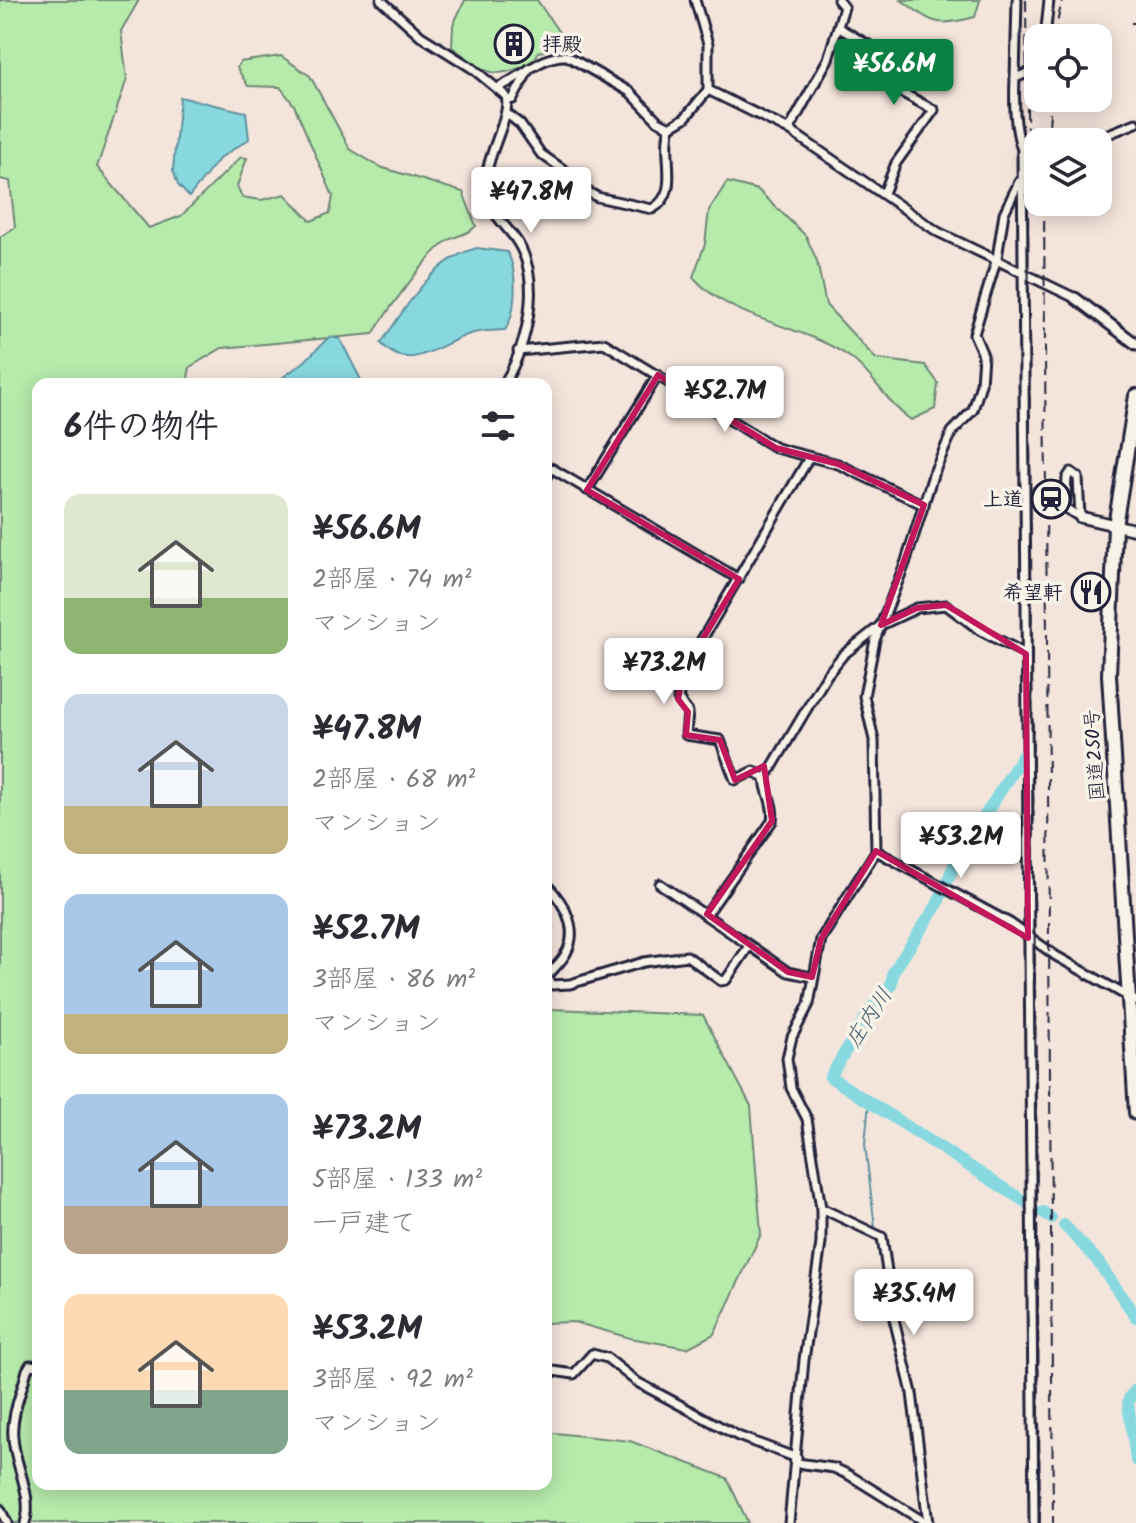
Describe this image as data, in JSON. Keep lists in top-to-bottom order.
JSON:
{
  "streets": {
    "highway": ["国道250号"]
  },
  "water": ["庄内川"],
  "places": {
    "building": ["拝殿"],
    "station": ["上道"],
    "restaurant": ["希望軒"]
  },
  "page": {
    "price": [
      "¥56.6M",
      "¥47.8M",
      "¥52.7M",
      "¥73.2M",
      "¥53.2M",
      "¥35.4M"
    ],
    "heading": "6件の物件",
    "list": [
      {
        "name": "¥56.6M",
        "note": "2部屋 · 74 m² · マンション"
      },
      {
        "name": "¥47.8M",
        "note": "2部屋 · 68 m² · マンション"
      },
      {
        "name": "¥52.7M",
        "note": "3部屋 · 86 m² · マンション"
      },
      {
        "name": "¥73.2M",
        "note": "5部屋 · 133 m² · 一戸建て"
      },
      {
        "name": "¥53.2M",
        "note": "3部屋 · 92 m² · マンション"
      }
    ]
  }
}
